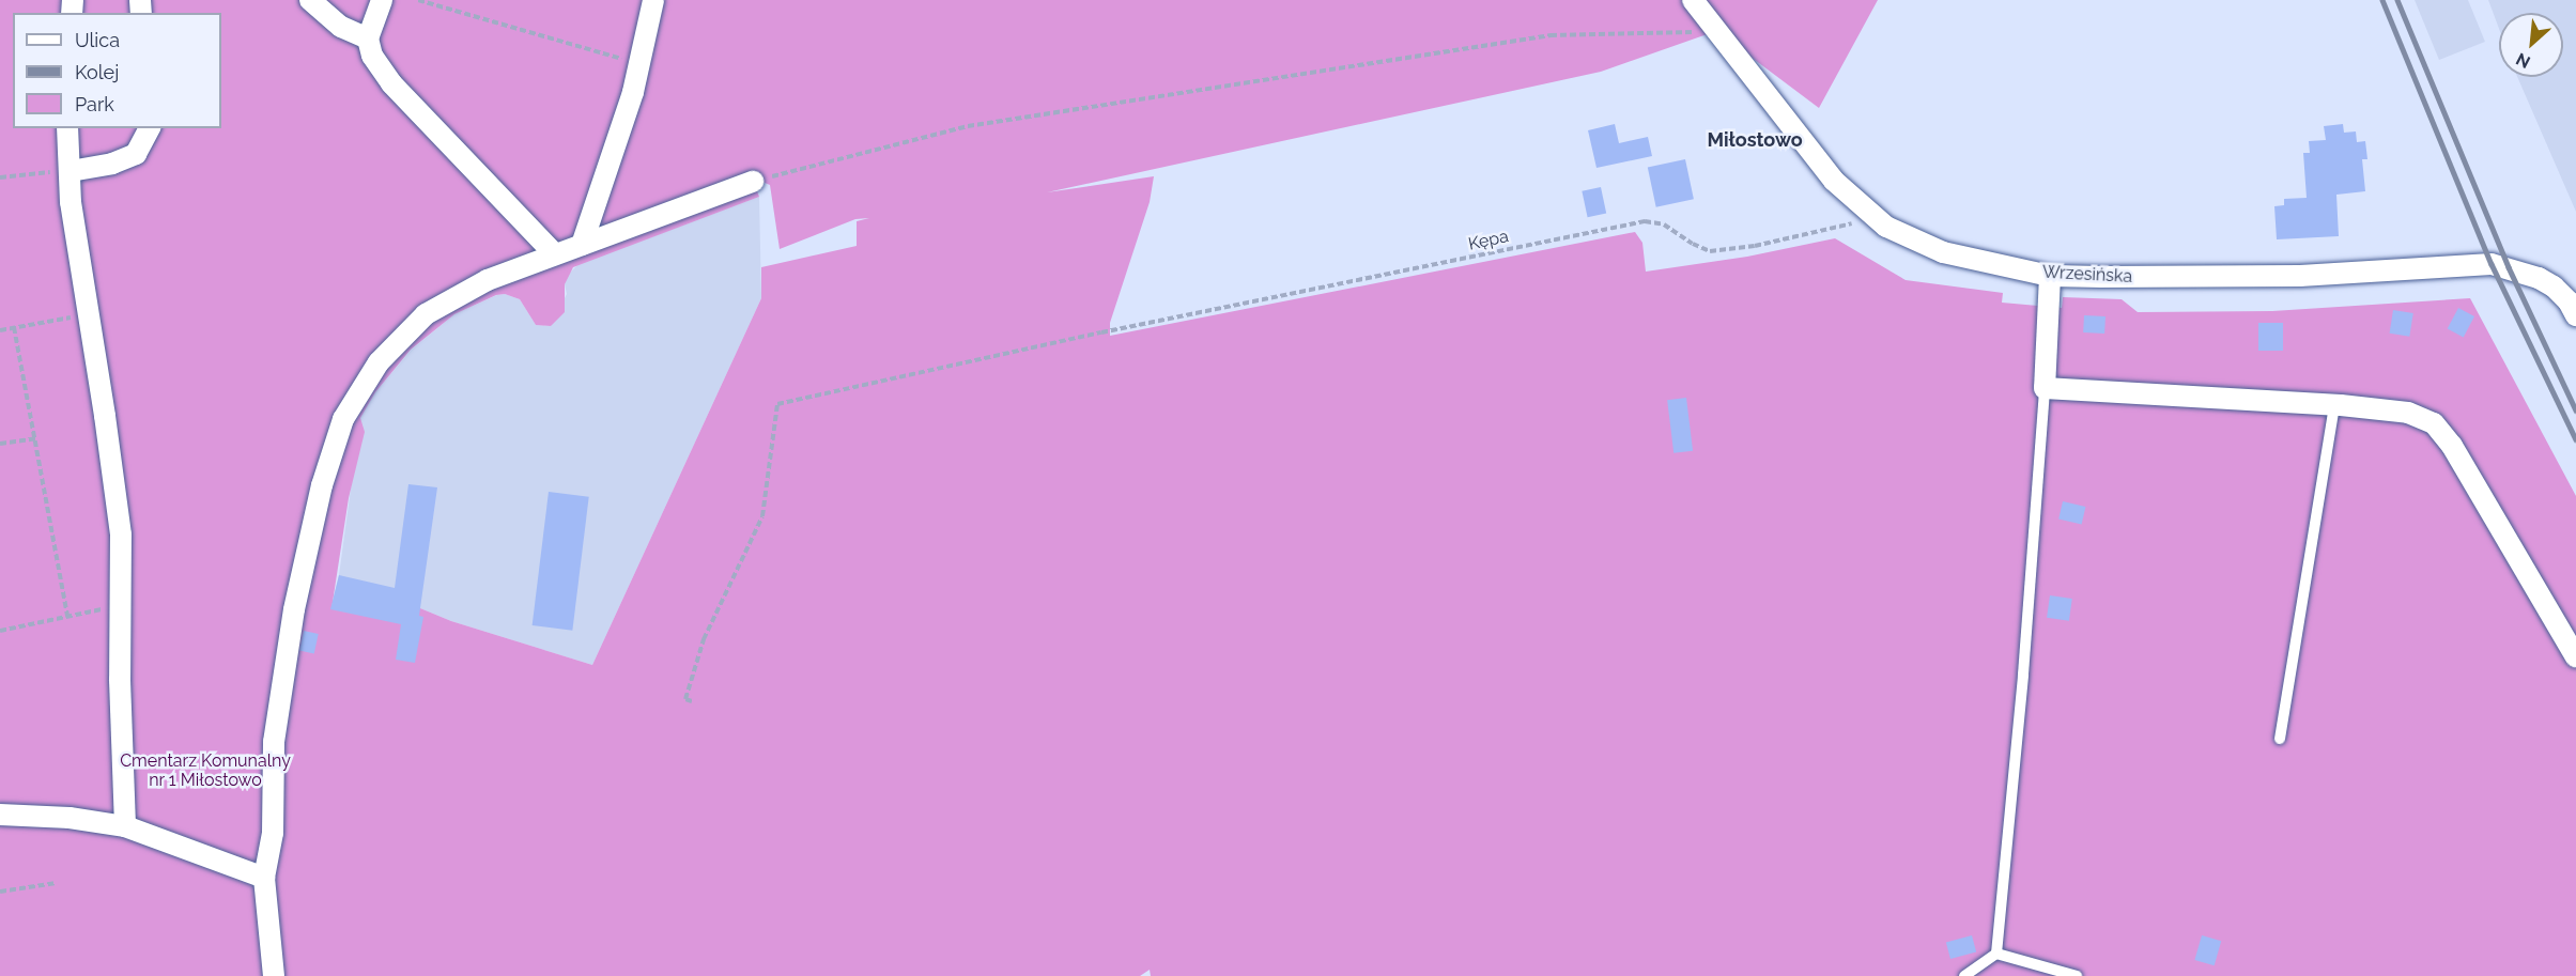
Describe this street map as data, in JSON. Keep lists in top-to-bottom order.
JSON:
{
  "streets": {
    "street": ["Wrzesińska"],
    "path": ["Kępa"]
  },
  "crossings": [
    ["Kępa", "Wrzesińska"]
  ],
  "districts": ["Miłostowo"],
  "parks": ["Cmentarz Komunalny nr 1 Miłostowo"],
  "legend": ["Ulica", "Kolej", "Park"],
  "north": "bottom left"
}
